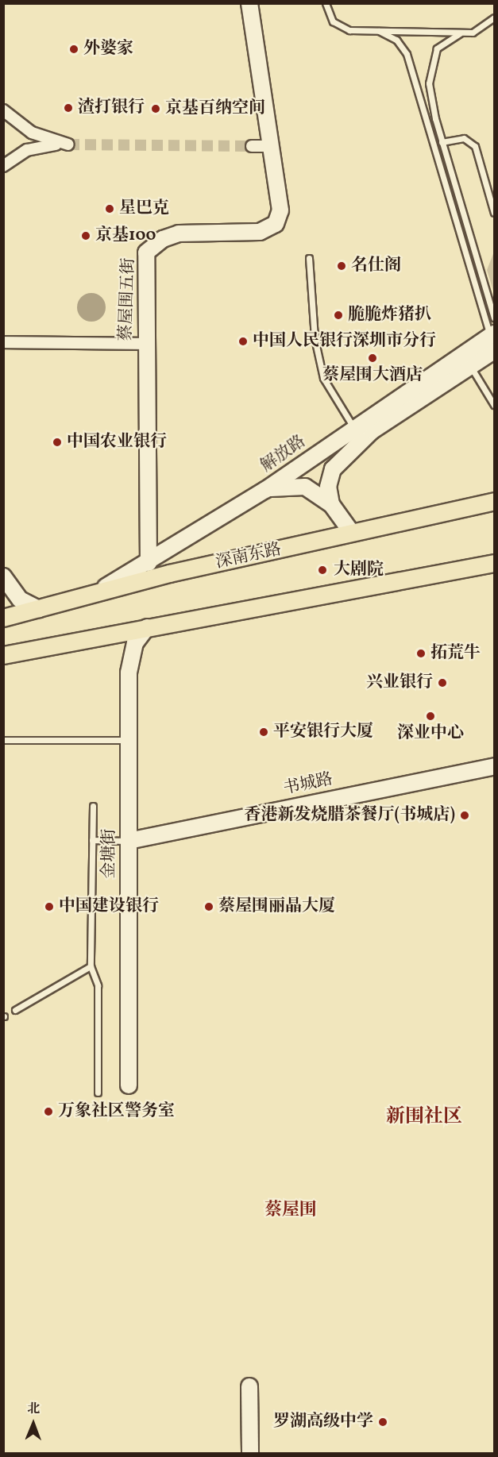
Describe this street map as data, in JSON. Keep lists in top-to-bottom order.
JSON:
{
  "streets": {
    "main road": ["深南东路"],
    "street": [
      "蔡屋围五街",
      "解放路",
      "书城路",
      "金塘街"
    ]
  },
  "crossings": [
    ["蔡屋围五街", "解放路"],
    ["解放路", "深南东路"],
    ["书城路", "金塘街"]
  ],
  "districts": ["新围社区", "蔡屋围"],
  "places": [
    "外婆家",
    "渣打银行",
    "京基百纳空间",
    "星巴克",
    "京基100",
    "名仕阁",
    "脆脆炸猪扒",
    "中国人民银行深圳市分行",
    "蔡屋围大酒店",
    "中国农业银行",
    "大剧院",
    "拓荒牛",
    "兴业银行",
    "深业中心",
    "平安银行大厦",
    "香港新发烧腊茶餐厅(书城店)",
    "中国建设银行",
    "蔡屋围丽晶大厦",
    "万象社区警务室",
    "罗湖高级中学"
  ],
  "north": "top"
}
